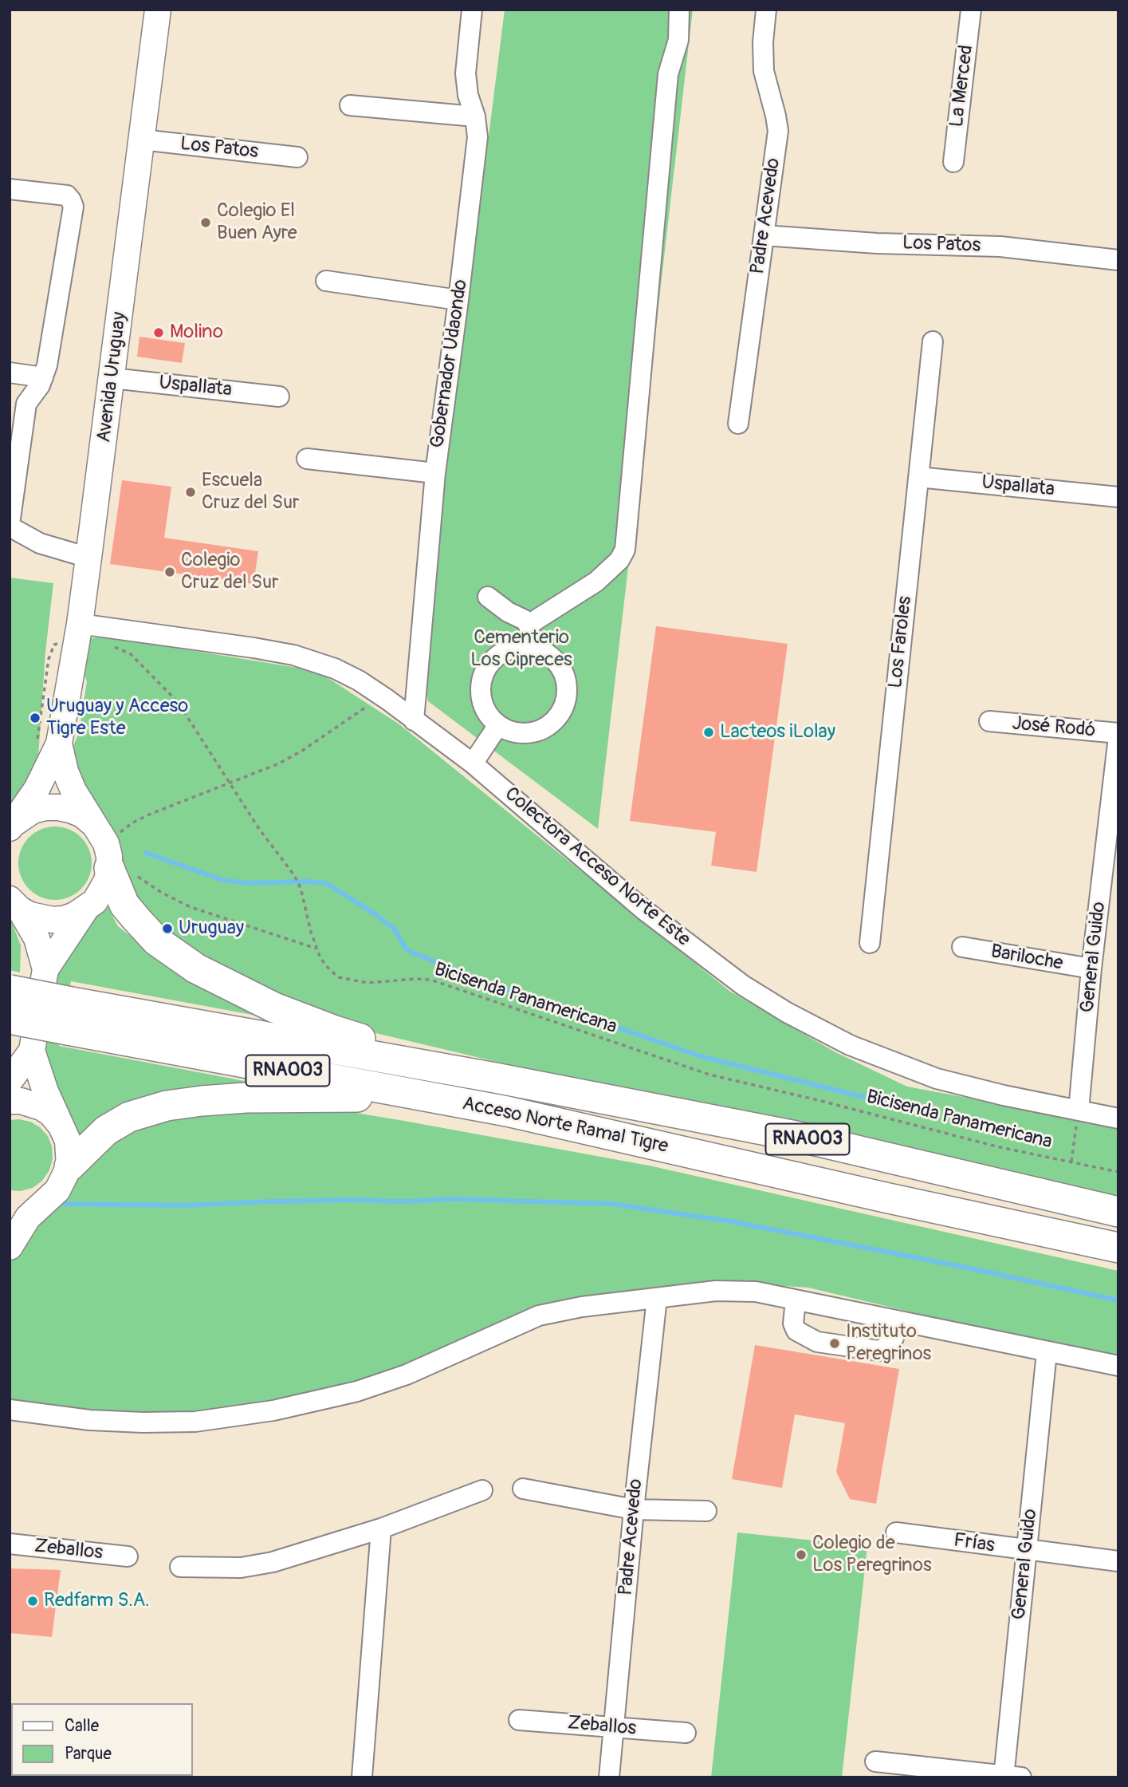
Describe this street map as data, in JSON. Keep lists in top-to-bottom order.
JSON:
{
  "streets": {
    "highway": ["RNA003", "Acceso Norte Ramal Tigre"],
    "main road": ["Avenida Uruguay"],
    "street": [
      "La Merced",
      "Los Patos",
      "Padre Acevedo",
      "Gobernador Udaondo",
      "Uspallata",
      "Los Faroles",
      "José Rodó",
      "Colectora Acceso Norte Este",
      "General Guido",
      "Bariloche",
      "Frías",
      "Zeballos"
    ],
    "path": ["Bicisenda Panamericana"]
  },
  "crossings": [
    ["Los Patos", "Padre Acevedo"],
    ["Los Patos", "Avenida Uruguay"],
    ["Padre Acevedo", "Zeballos"],
    ["Gobernador Udaondo", "Colectora Acceso Norte Este"],
    ["Avenida Uruguay", "Uspallata"],
    ["Avenida Uruguay", "Colectora Acceso Norte Este"],
    ["Uspallata", "Los Faroles"],
    ["José Rodó", "General Guido"],
    ["Colectora Acceso Norte Este", "General Guido"],
    ["General Guido", "Bariloche"],
    ["General Guido", "Frías"]
  ],
  "parks": ["Cementerio Los Cipreces"],
  "places": [
    "Colegio El Buen Ayre",
    "Molino",
    "Escuela Cruz del Sur",
    "Colegio Cruz del Sur",
    "Uruguay y Acceso Tigre Este",
    "Lacteos iLolay",
    "Uruguay",
    "Instituto Peregrinos",
    "Colegio de Los Peregrinos",
    "Redfarm S.A."
  ],
  "legend": ["Calle", "Parque"]
}
